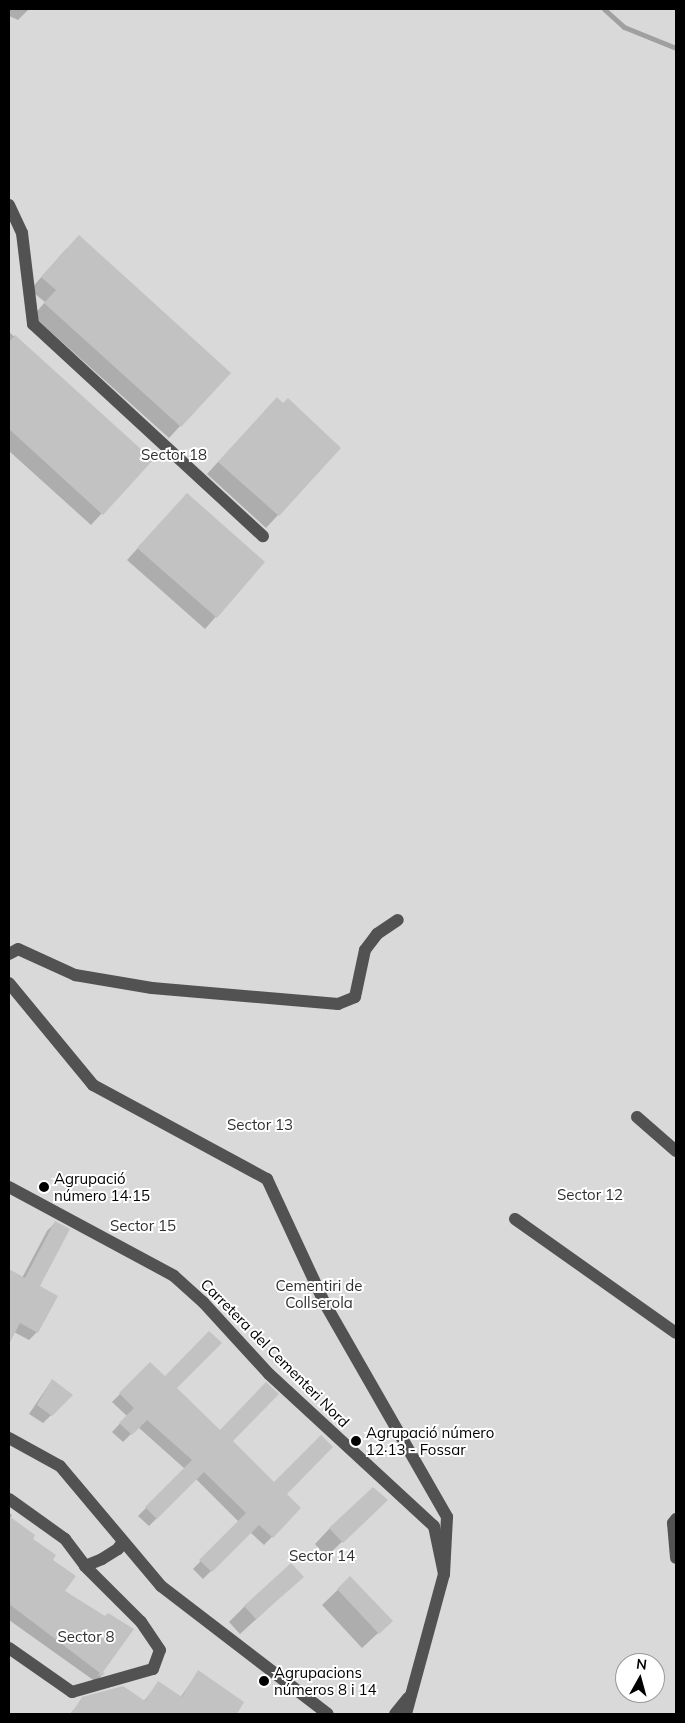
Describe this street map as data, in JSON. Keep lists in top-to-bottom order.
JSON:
{
  "streets": {
    "street": ["Carretera del Cementeri Nord"]
  },
  "parks": [
    "Sector 18",
    "Sector 13",
    "Sector 12",
    "Sector 15",
    "Cementiri de Collserola",
    "Sector 14",
    "Sector 8"
  ],
  "places": ["Agrupació número 14·15", "Agrupació número 12·13 - Fossar", "Agrupacions números 8 i 14"],
  "north": "top"
}
